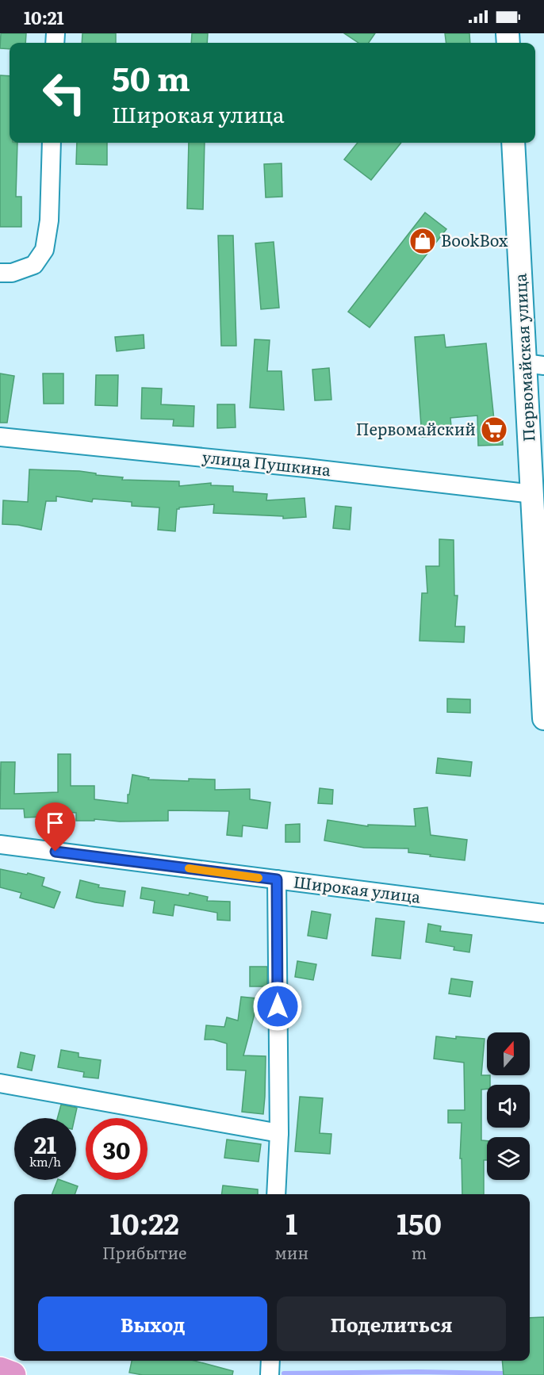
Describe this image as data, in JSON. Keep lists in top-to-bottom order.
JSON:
{
  "streets": {
    "street": ["Первомайская улица", "улица Пушкина", "Широкая улица"]
  },
  "crossings": [
    ["Первомайская улица", "улица Пушкина"]
  ],
  "places": {
    "shop": ["BookBox"],
    "supermarket": ["Первомайский"]
  },
  "north": "top",
  "page": {
    "status": "10:21",
    "turn": ["50 m", "Широкая улица"],
    "speed": "21 km/h",
    "limit": "30",
    "eta": [
      "10:22",
      "Прибытие",
      "1",
      "мин",
      "150",
      "m"
    ],
    "buttons": ["Выход", "Поделиться"]
  }
}
